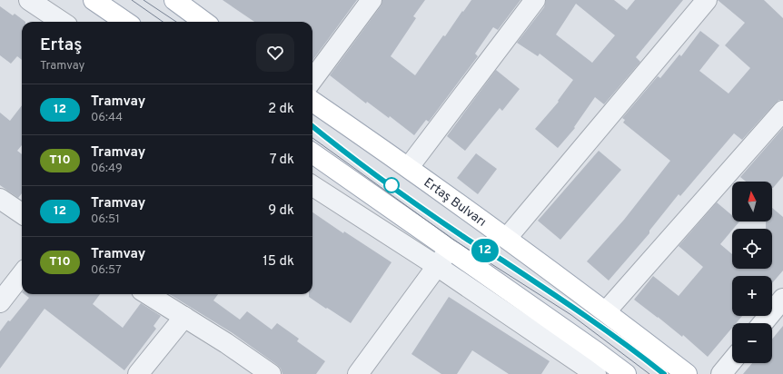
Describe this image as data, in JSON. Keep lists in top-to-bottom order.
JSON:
{
  "streets": {
    "main road": ["Ertaş Bulvarı"]
  },
  "lines": ["tram line 12"],
  "north": "top",
  "page": {
    "on_map": "12",
    "heading": ["Ertaş", "Tramvay"],
    "list": [
      {
        "mark": "12",
        "name": "Tramvay",
        "note": "06:44",
        "value": "2 dk"
      },
      {
        "mark": "T10",
        "name": "Tramvay",
        "note": "06:49",
        "value": "7 dk"
      },
      {
        "mark": "12",
        "name": "Tramvay",
        "note": "06:51",
        "value": "9 dk"
      },
      {
        "mark": "T10",
        "name": "Tramvay",
        "note": "06:57",
        "value": "15 dk"
      }
    ],
    "map_buttons": ["+", "−"]
  }
}
